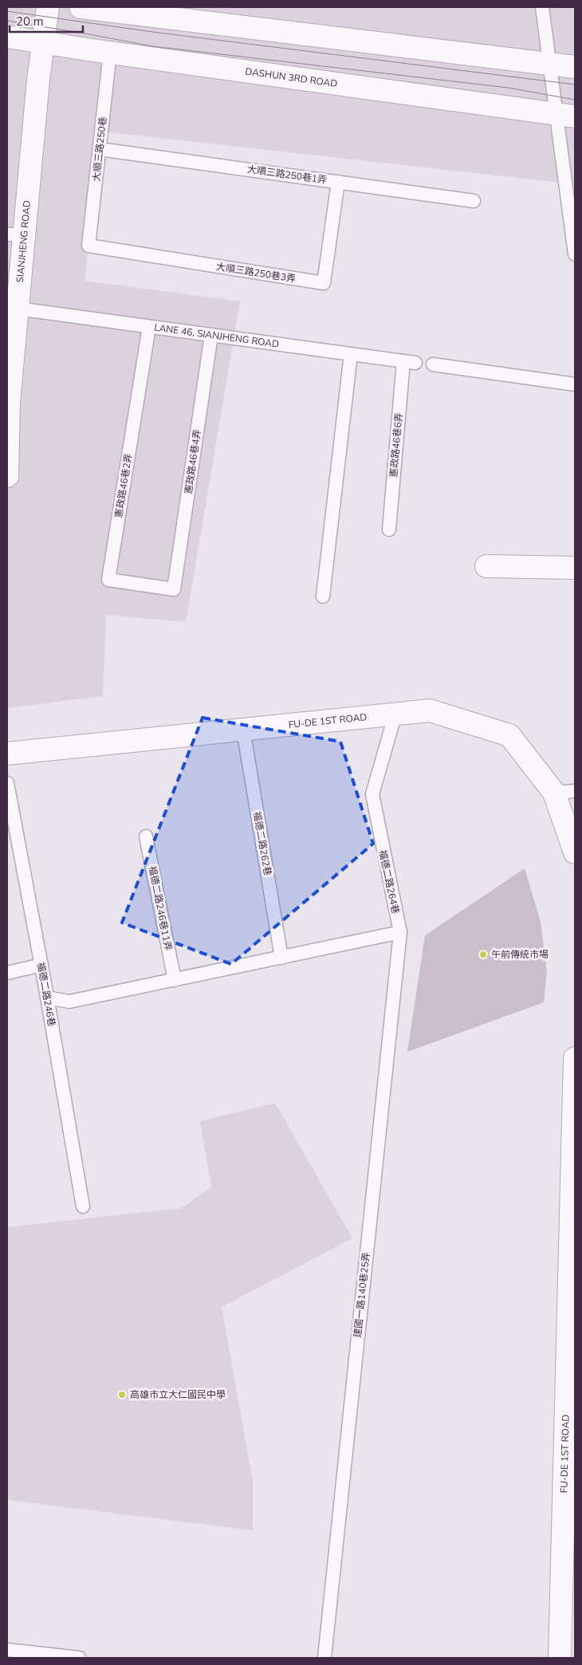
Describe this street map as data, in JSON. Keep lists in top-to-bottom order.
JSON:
{
  "streets": {
    "street": ["DASHUN 3RD ROAD", "SIANJHENG ROAD", "FU-DE 1ST ROAD"],
    "lane": [
      "大順三路250巷",
      "大順三路250巷1弄",
      "大順三路250巷3弄",
      "LANE 46, SIANJHENG ROAD",
      "憲政路46巷6弄",
      "憲政路46巷4弄",
      "憲政路46巷2弄",
      "福德二路262巷",
      "福德二路264巷",
      "福德二路246巷11弄",
      "福德二路246巷",
      "建國一路140巷25弄"
    ]
  },
  "crossings": [
    ["DASHUN 3RD ROAD", "大順三路250巷"],
    ["DASHUN 3RD ROAD", "SIANJHENG ROAD"],
    ["大順三路250巷", "大順三路250巷1弄"],
    ["大順三路250巷", "大順三路250巷3弄"],
    ["大順三路250巷1弄", "大順三路250巷3弄"],
    ["SIANJHENG ROAD", "LANE 46, SIANJHENG ROAD"],
    ["LANE 46, SIANJHENG ROAD", "憲政路46巷6弄"],
    ["LANE 46, SIANJHENG ROAD", "憲政路46巷4弄"],
    ["LANE 46, SIANJHENG ROAD", "憲政路46巷2弄"],
    ["憲政路46巷4弄", "憲政路46巷2弄"],
    ["FU-DE 1ST ROAD", "福德二路262巷"],
    ["FU-DE 1ST ROAD", "福德二路264巷"],
    ["福德二路264巷", "建國一路140巷25弄"]
  ],
  "places": ["午前傳統市場", "高雄市立大仁國民中學"],
  "scale_bar": "20 m"
}
